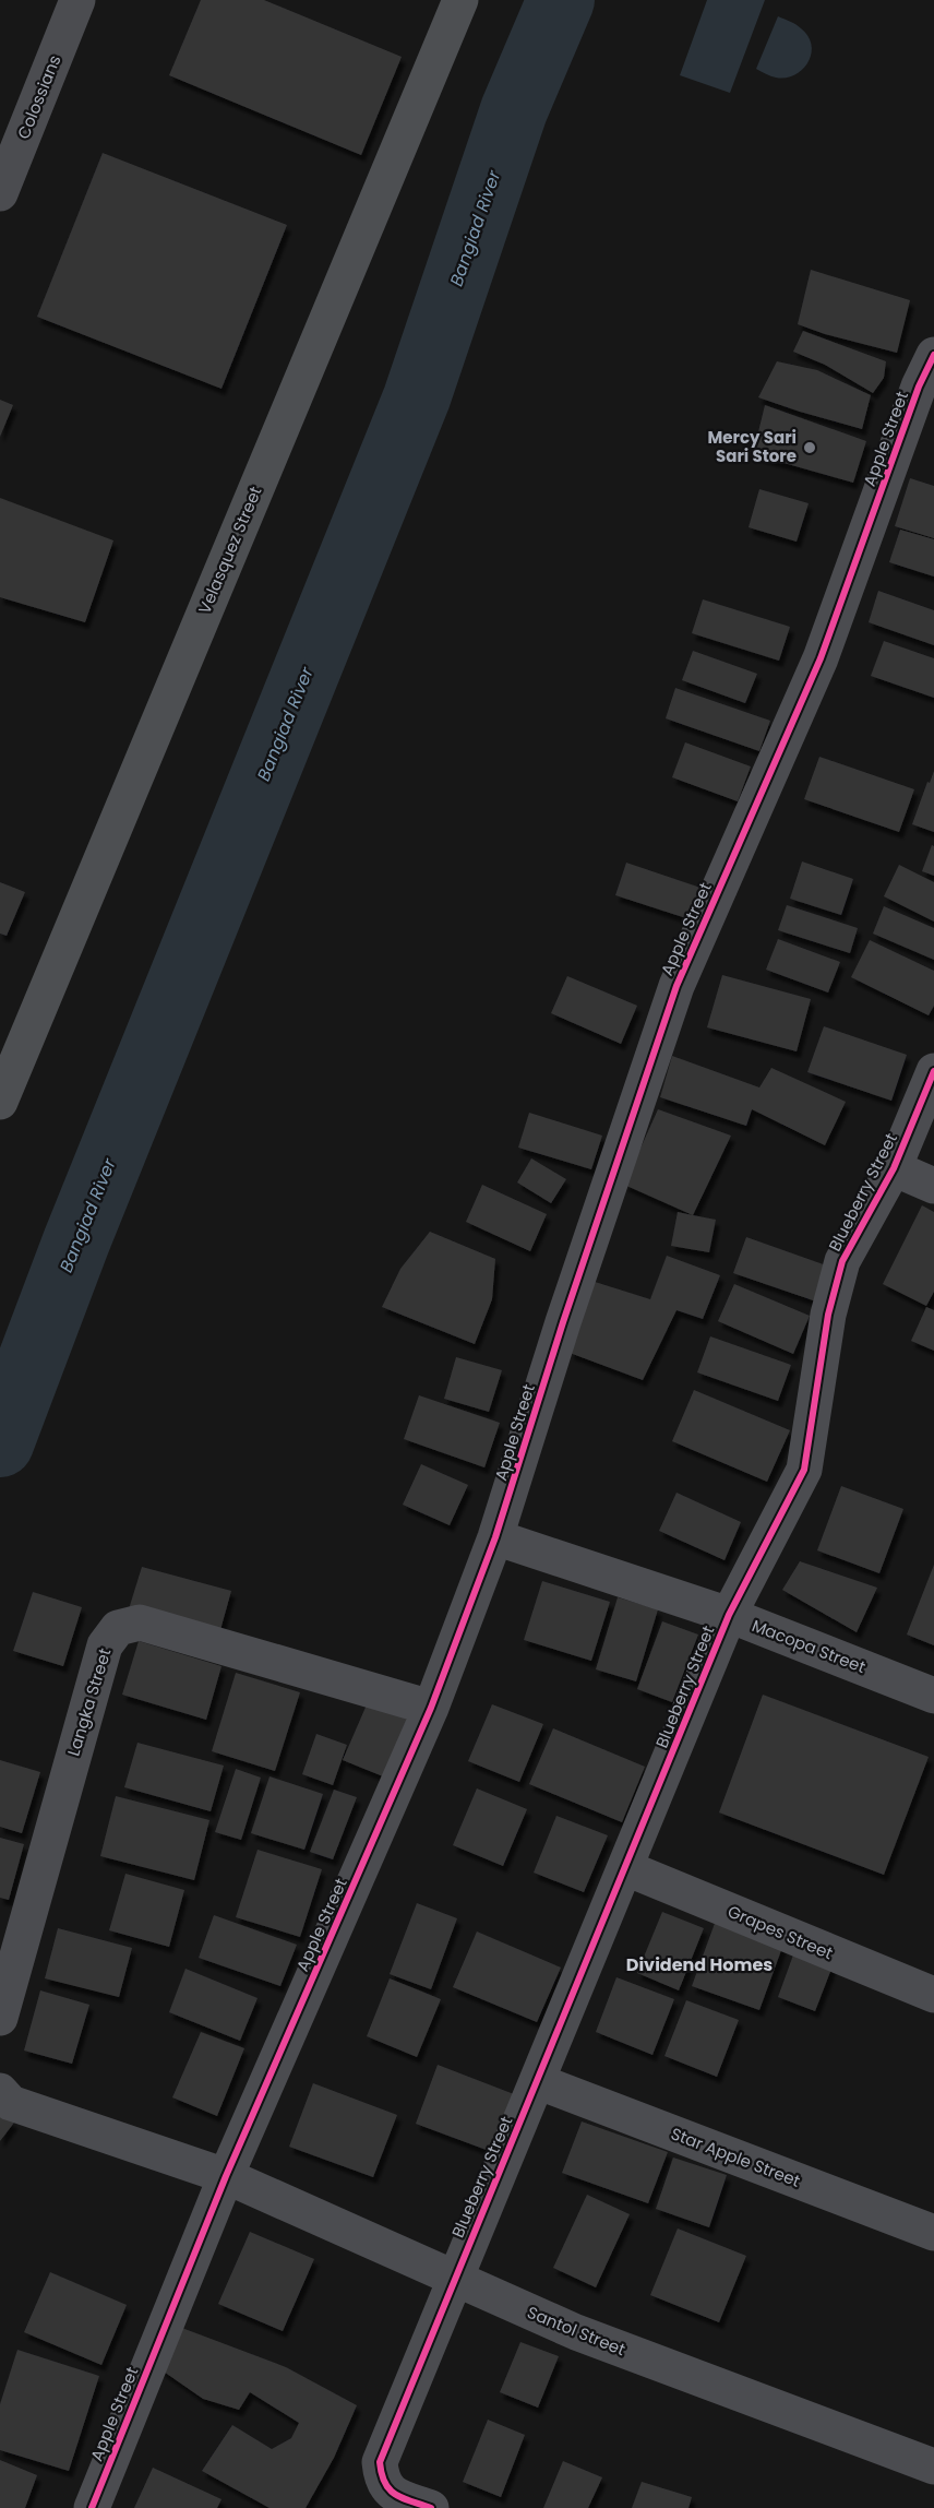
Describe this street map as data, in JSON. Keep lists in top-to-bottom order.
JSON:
{
  "streets": {
    "main road": ["Velasquez Street"],
    "street": [
      "Colossians",
      "Apple Street",
      "Blueberry Street",
      "Macopa Street",
      "Langka Street",
      "Grapes Street",
      "Star Apple Street",
      "Santol Street"
    ]
  },
  "crossings": [
    ["Apple Street", "Macopa Street"],
    ["Apple Street", "Langka Street"],
    ["Apple Street", "Santol Street"],
    ["Blueberry Street", "Macopa Street"],
    ["Blueberry Street", "Grapes Street"],
    ["Blueberry Street", "Star Apple Street"],
    ["Blueberry Street", "Santol Street"]
  ],
  "districts": ["Dividend Homes"],
  "water": ["Bangiad River"],
  "places": ["Mercy Sari Sari Store"]
}
